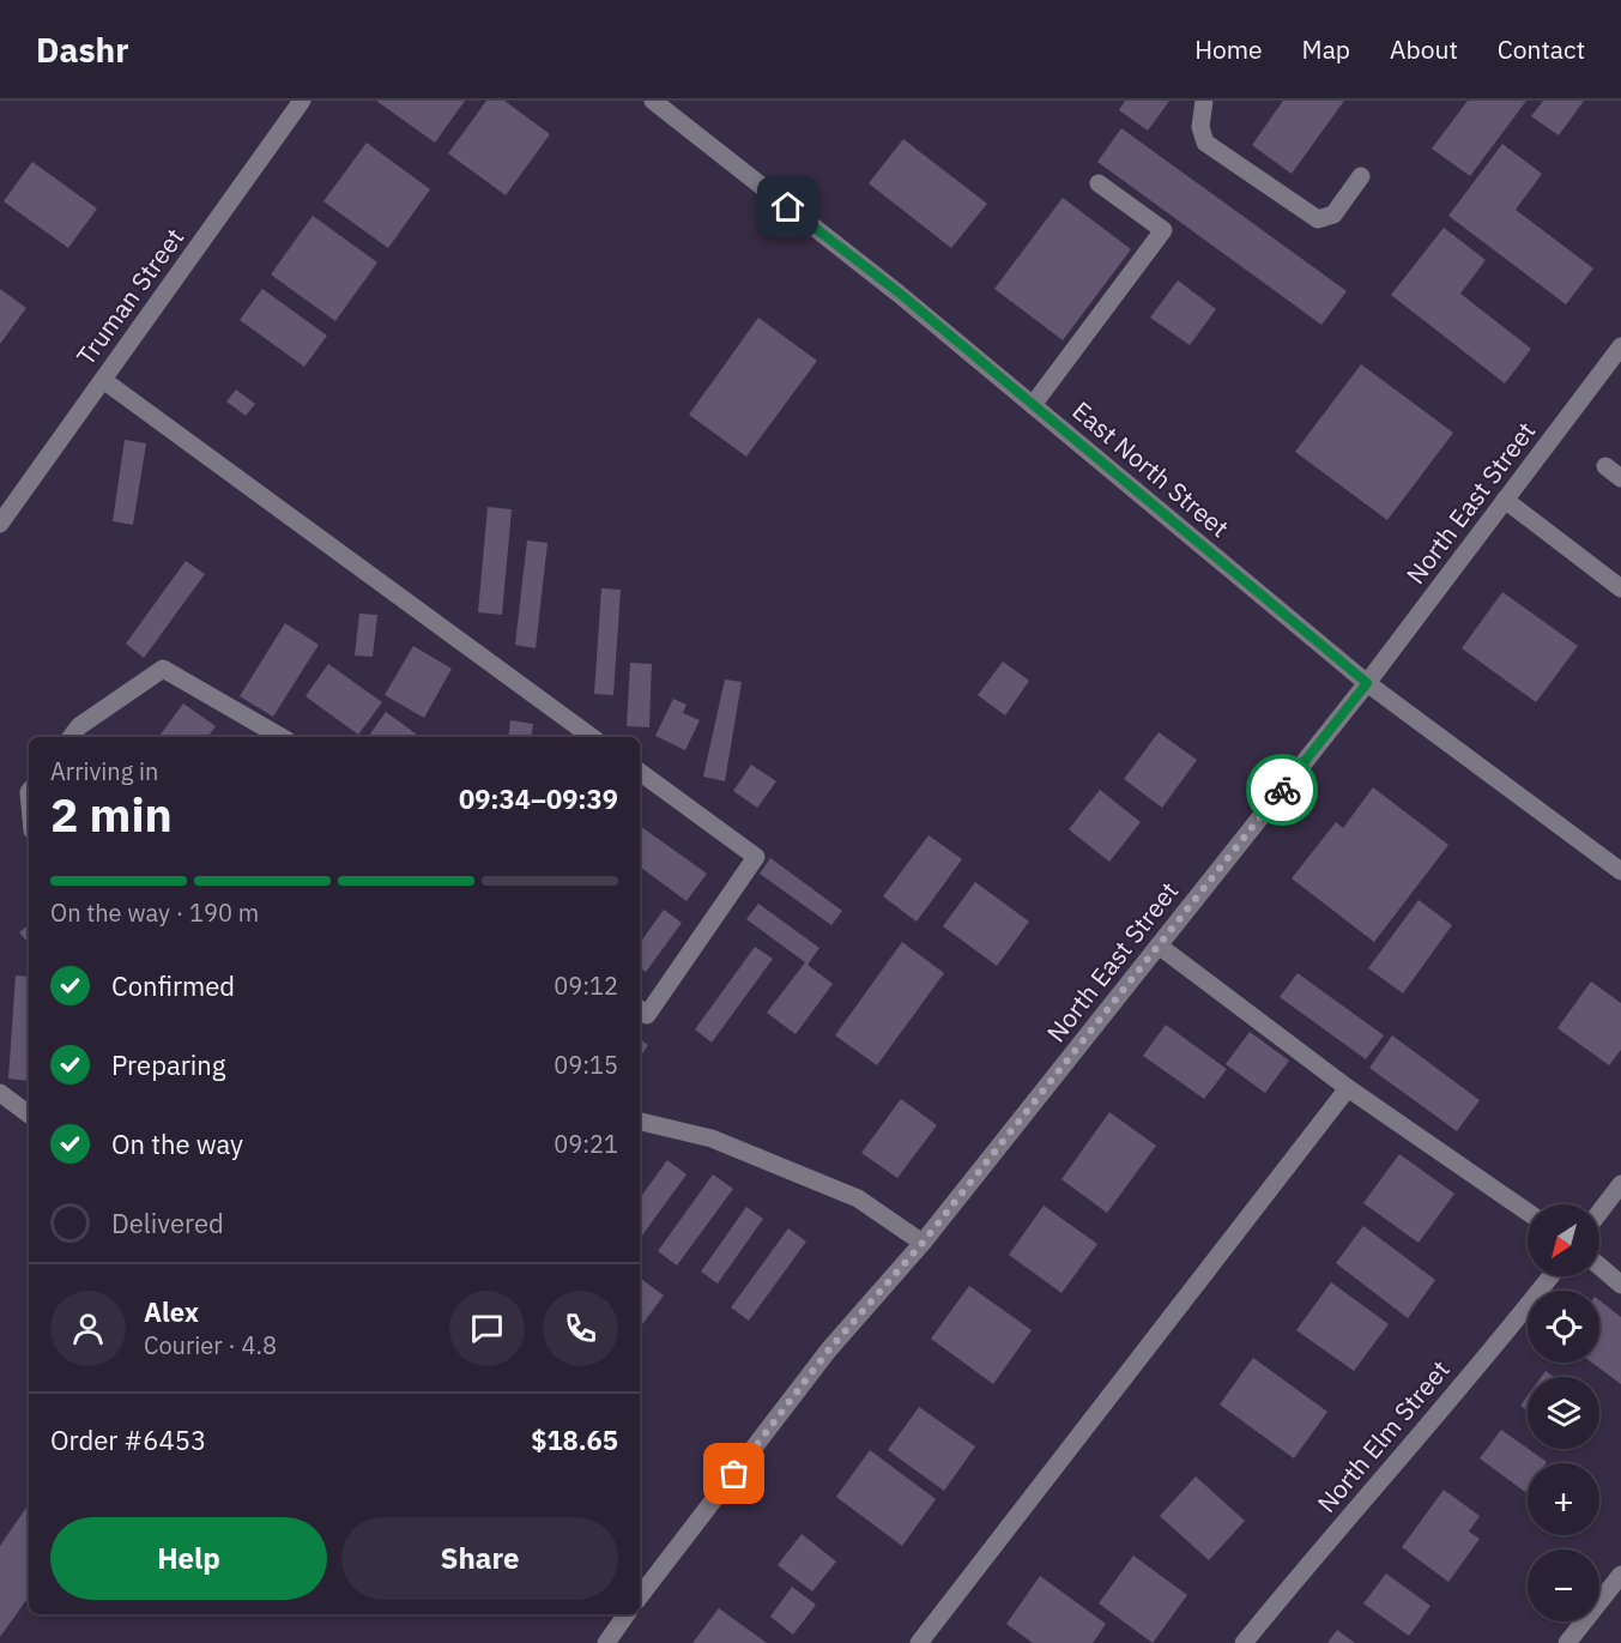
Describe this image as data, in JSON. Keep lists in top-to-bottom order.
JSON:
{
  "streets": {
    "street": [
      "Truman Street",
      "East North Street",
      "North East Street",
      "North Elm Street"
    ]
  },
  "crossings": [
    ["East North Street", "North East Street"]
  ],
  "north": "bottom left",
  "page": {
    "header": "Dashr",
    "nav": [
      "Home",
      "Map",
      "About",
      "Contact"
    ],
    "heading": ["2 min", "Arriving in", "09:34–09:39"],
    "panel": [
      "Alex",
      "Courier · 4.8",
      "Order #6453",
      "$18.65"
    ],
    "bar": "On the way · 190 m",
    "list": [
      ["Confirmed", "09:12"],
      ["Preparing", "09:15"],
      ["On the way", "09:21"],
      "Delivered"
    ],
    "map_buttons": ["+", "−"],
    "buttons": ["Help", "Share"]
  }
}
